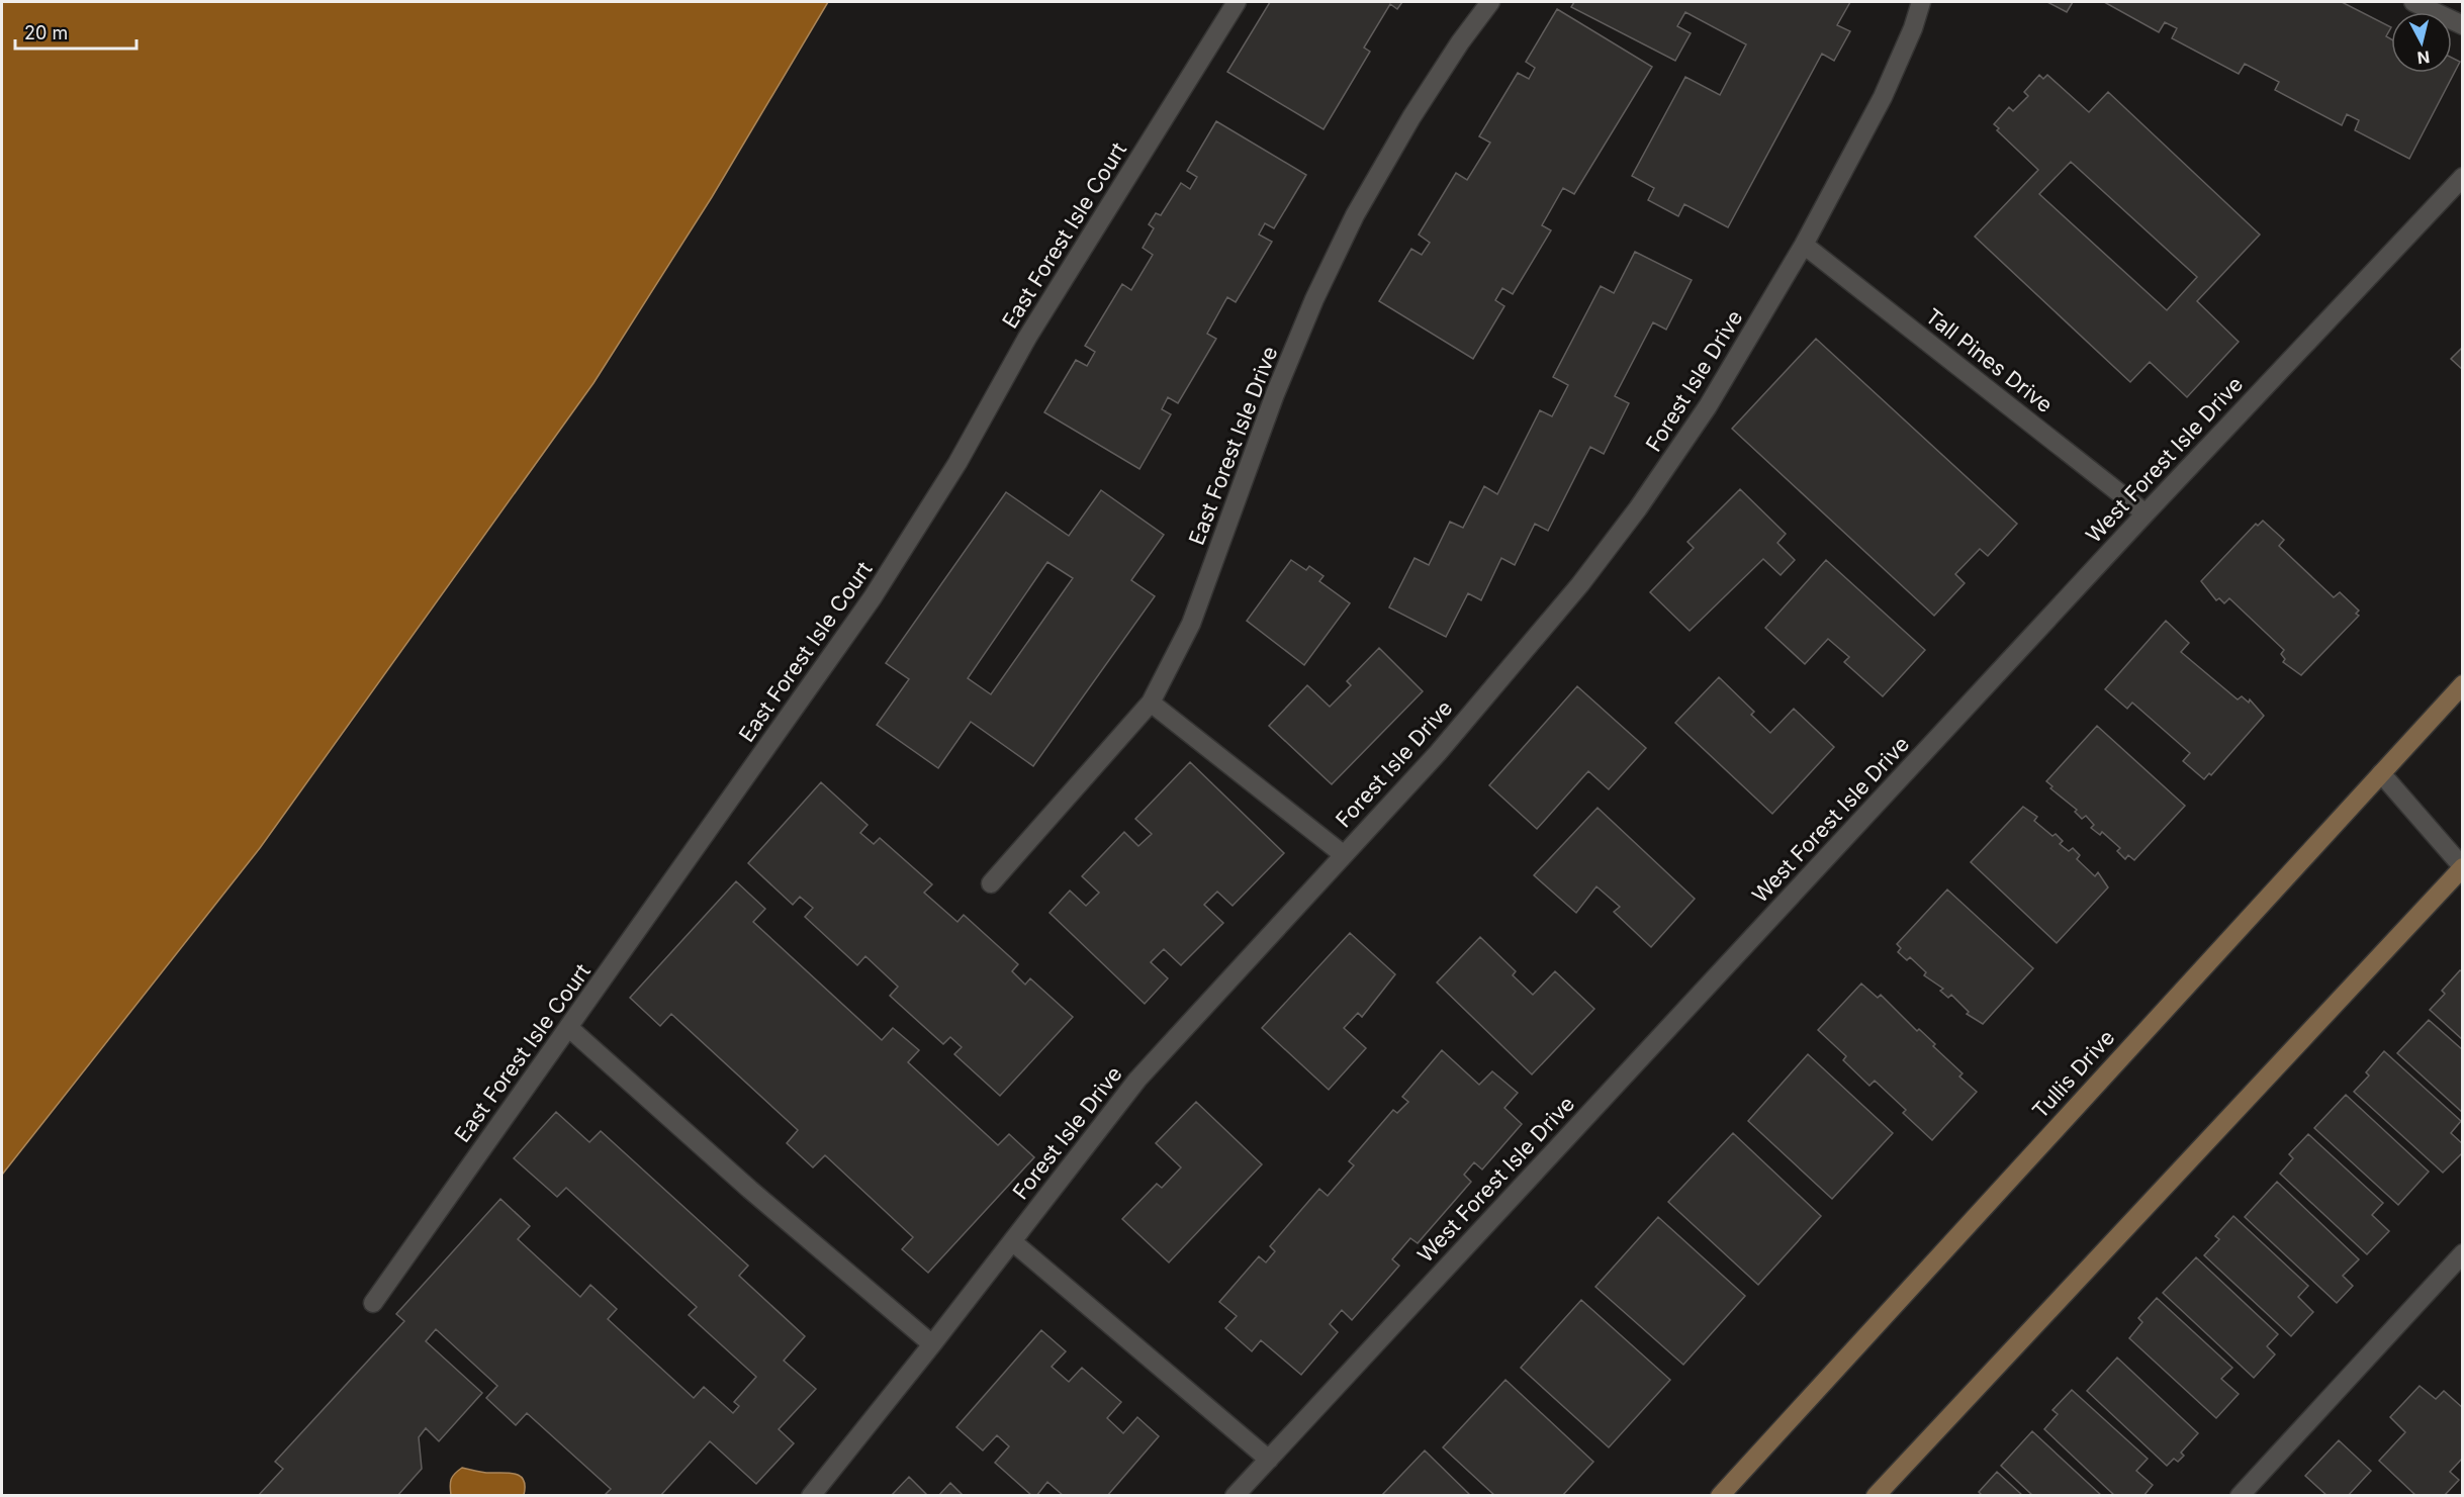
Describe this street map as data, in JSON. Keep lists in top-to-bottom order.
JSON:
{
  "streets": {
    "street": [
      "East Forest Isle Court",
      "Tall Pines Drive",
      "Forest Isle Drive",
      "East Forest Isle Drive",
      "West Forest Isle Drive",
      "Tullis Drive"
    ]
  },
  "crossings": [
    ["Tall Pines Drive", "Forest Isle Drive"],
    ["Tall Pines Drive", "West Forest Isle Drive"]
  ],
  "scale_bar": "20 m",
  "north": "bottom"
}
